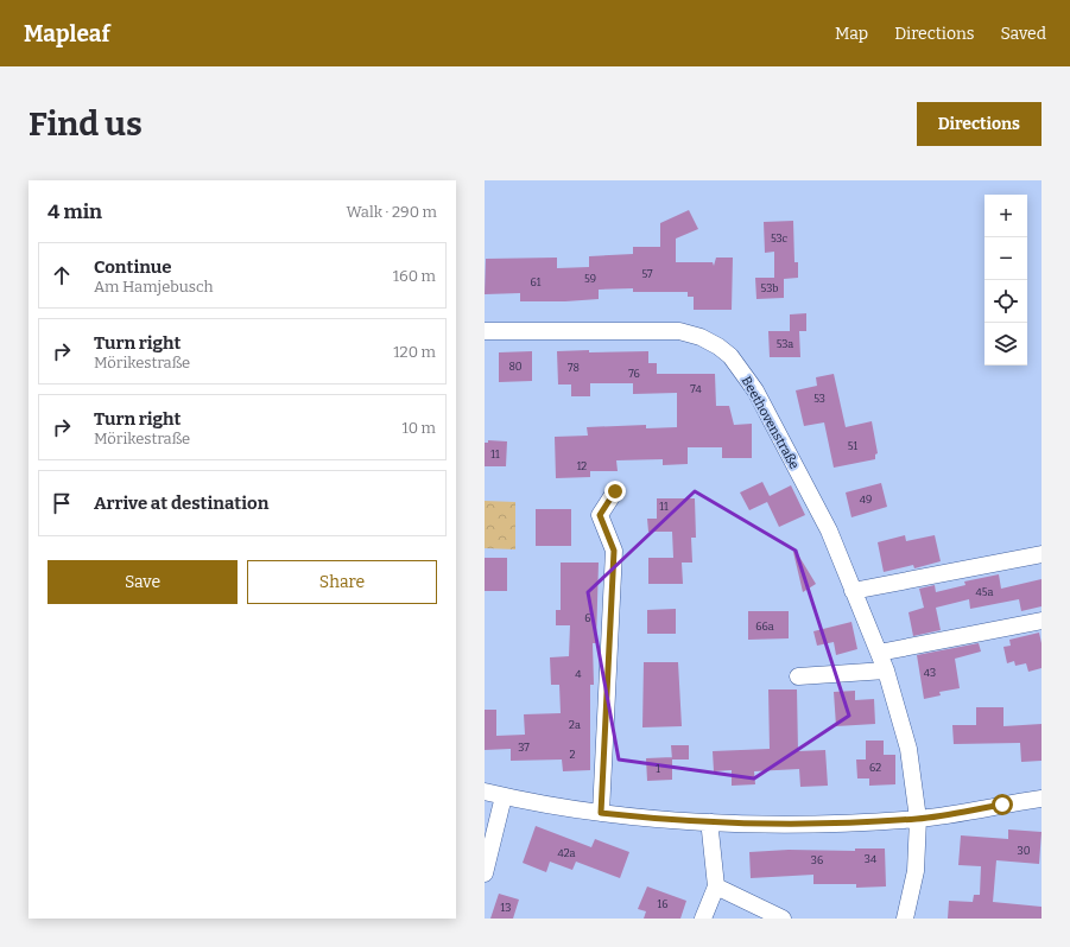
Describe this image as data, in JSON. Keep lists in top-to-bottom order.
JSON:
{
  "streets": {
    "street": ["Beethovenstraße"]
  },
  "house_numbers": [
    "53c",
    "57",
    "59",
    "61",
    "53b",
    "53a",
    "80",
    "78",
    "76",
    "74",
    "53",
    "51",
    "11",
    "12",
    "49",
    "11",
    "45a",
    "6",
    "66a",
    "43",
    "4",
    "2a",
    "37",
    "2",
    "62",
    "1",
    "30",
    "42a",
    "34",
    "36",
    "16",
    "13"
  ],
  "page": {
    "header": "Mapleaf",
    "nav": ["Map", "Directions", "Saved"],
    "buttons": [
      "Directions",
      ["Save", "Share"]
    ],
    "title": "Find us",
    "heading": ["4 min", "Walk · 290 m"],
    "map_buttons": ["+", "−"],
    "list": [
      ["Continue", "Am Hamjebusch", "160 m"],
      ["Turn right", "Mörikestraße", "120 m"],
      ["Turn right", "Mörikestraße", "10 m"],
      "Arrive at destination"
    ]
  }
}
